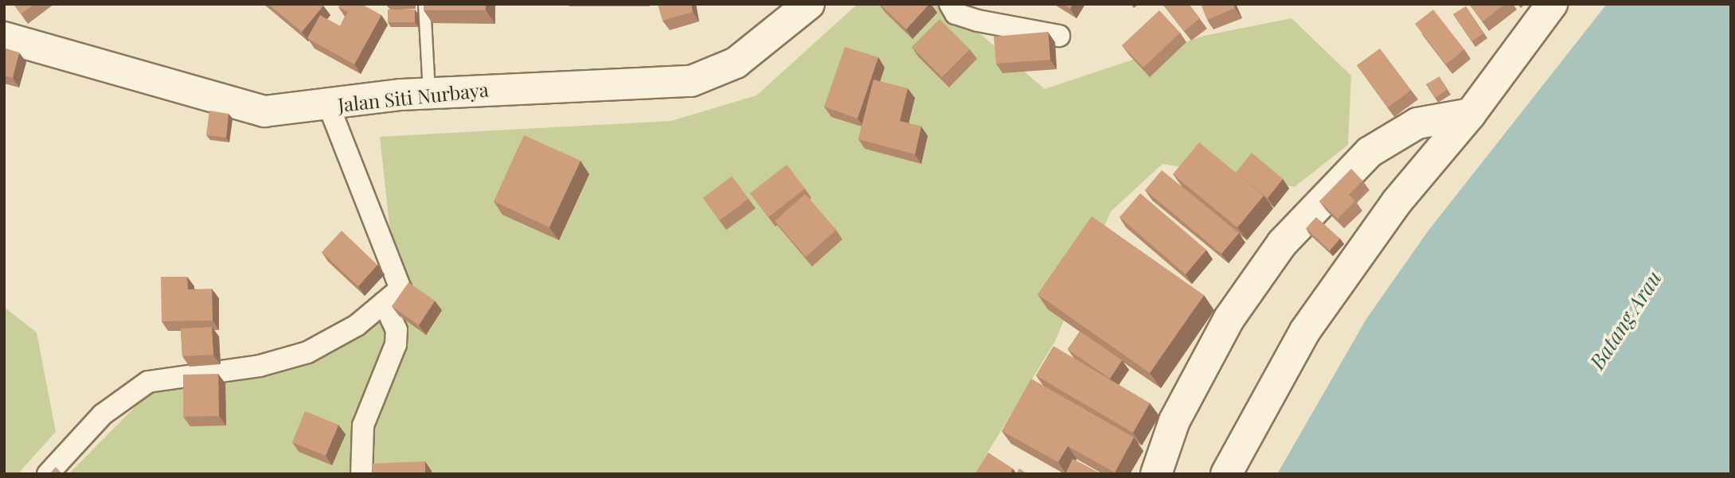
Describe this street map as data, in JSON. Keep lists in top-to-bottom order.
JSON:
{
  "streets": {
    "street": ["Jalan Siti Nurbaya"]
  },
  "water": ["Batang Arau"]
}
